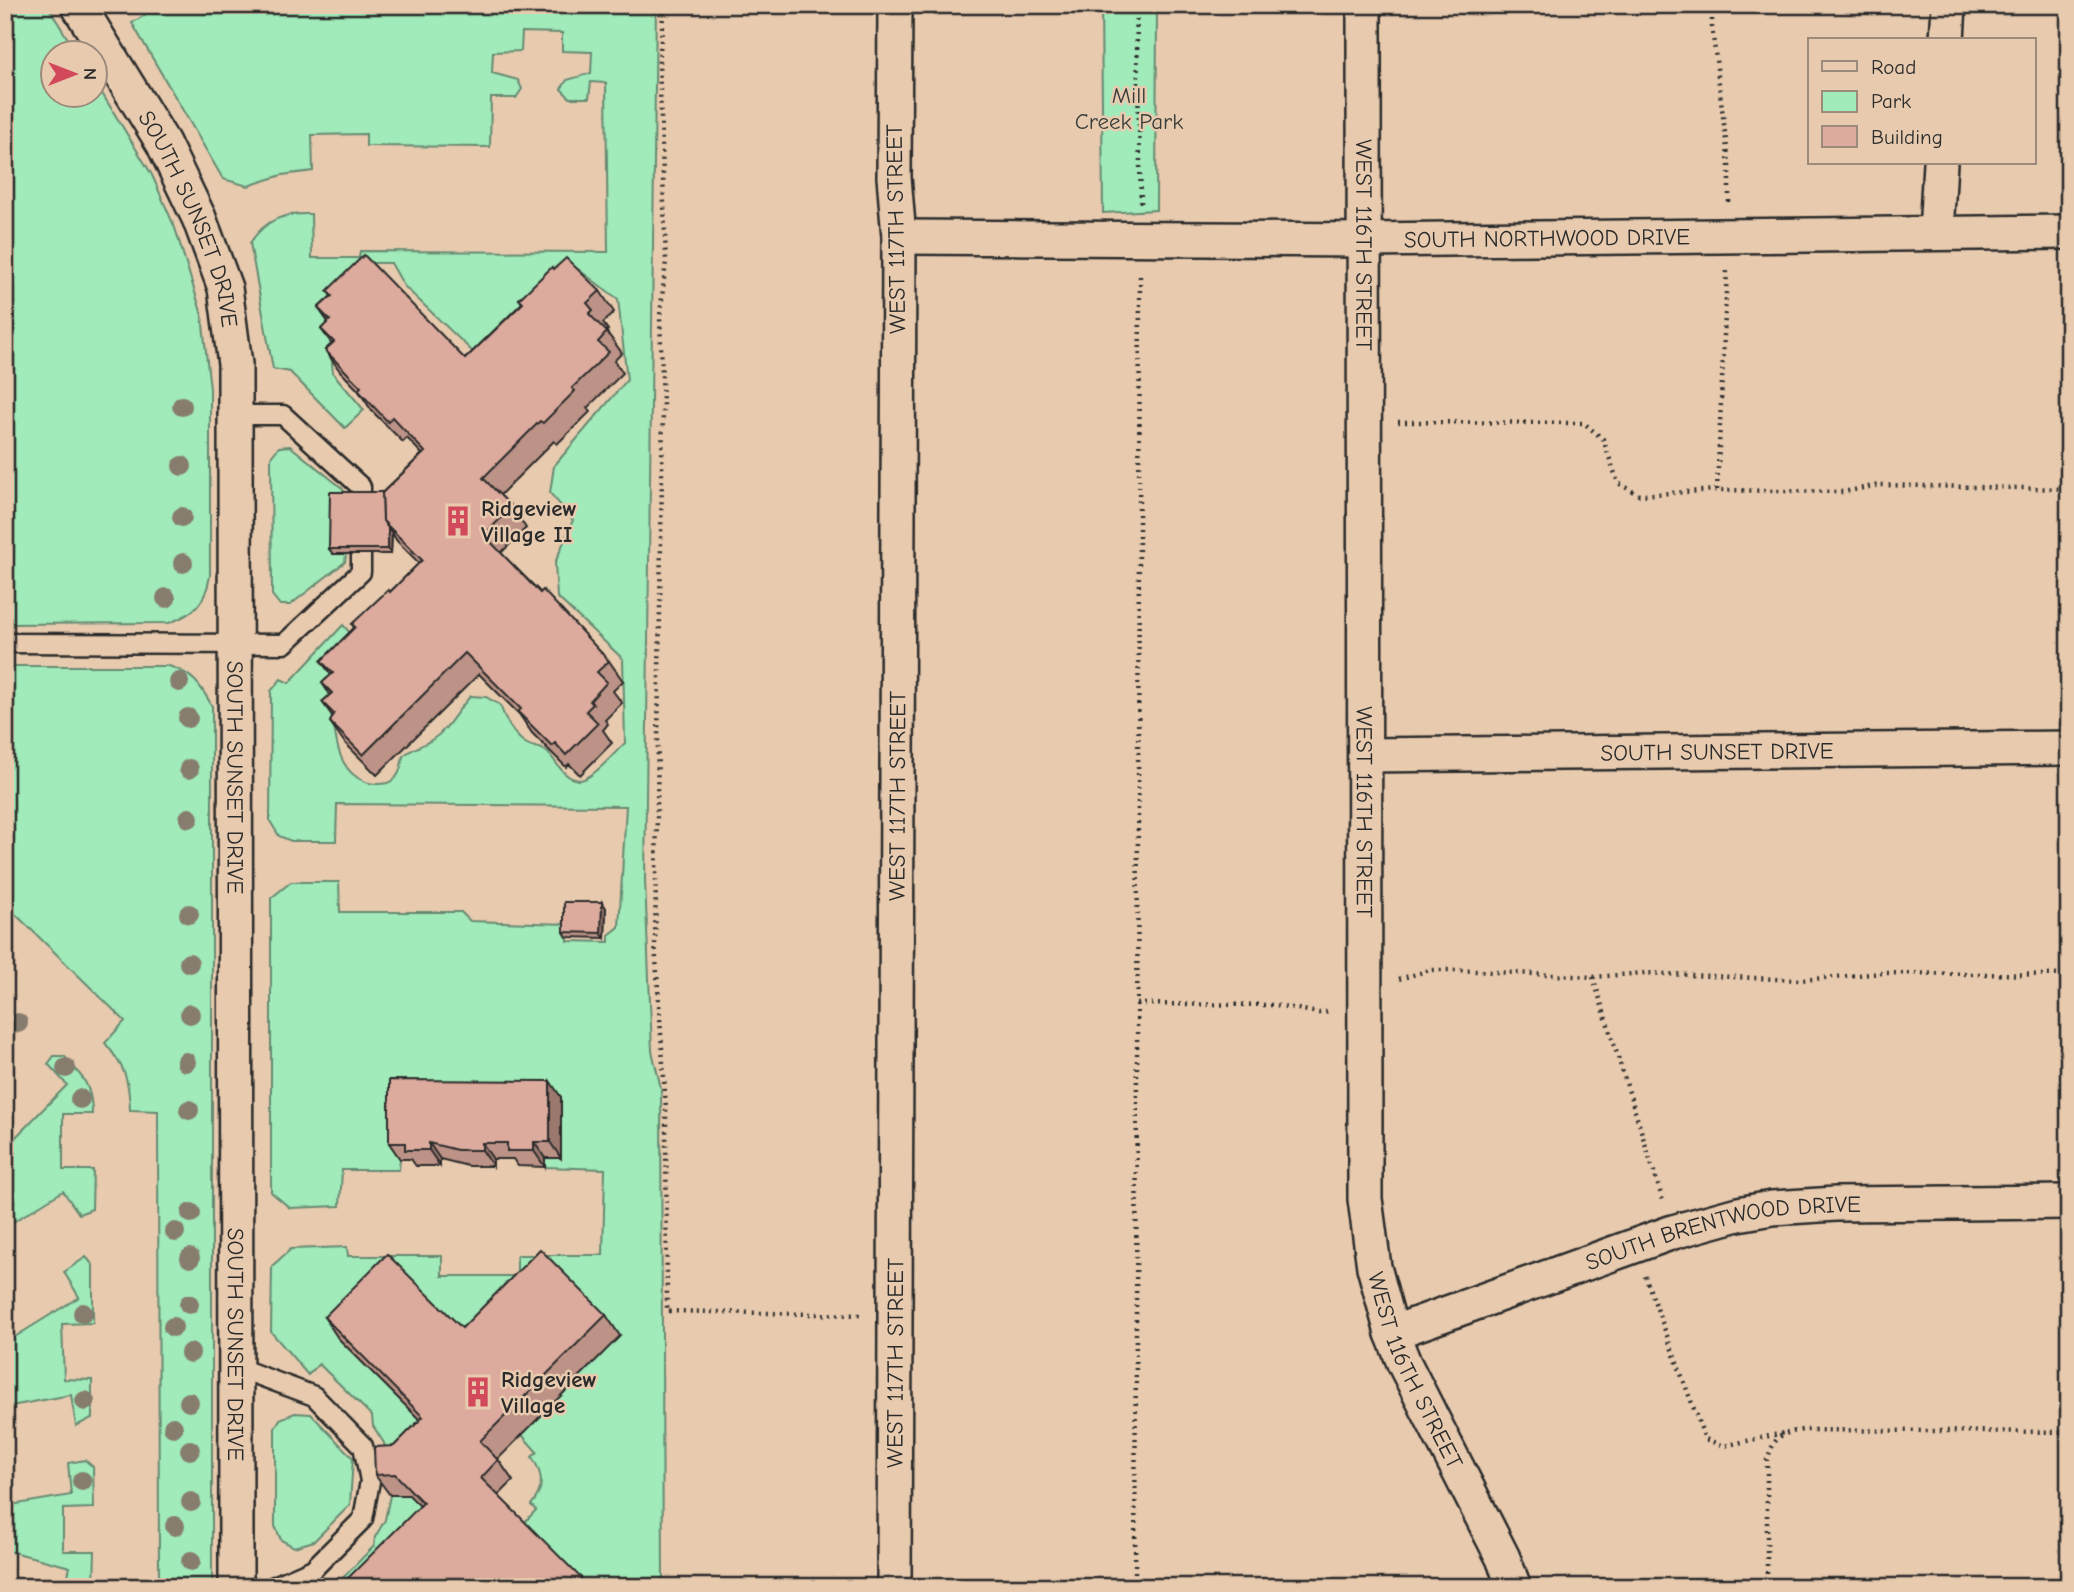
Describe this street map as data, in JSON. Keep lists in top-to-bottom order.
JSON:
{
  "streets": {
    "street": [
      "SOUTH SUNSET DRIVE",
      "WEST 117TH STREET",
      "SOUTH NORTHWOOD DRIVE",
      "WEST 116TH STREET",
      "SOUTH BRENTWOOD DRIVE"
    ]
  },
  "crossings": [
    ["SOUTH SUNSET DRIVE", "WEST 116TH STREET"],
    ["WEST 117TH STREET", "SOUTH NORTHWOOD DRIVE"],
    ["SOUTH NORTHWOOD DRIVE", "WEST 116TH STREET"],
    ["WEST 116TH STREET", "SOUTH BRENTWOOD DRIVE"]
  ],
  "parks": ["Mill Creek Park"],
  "places": {
    "building": ["Ridgeview Village II", "Ridgeview Village"]
  },
  "legend": ["Road", "Park", "Building"],
  "north": "right"
}
